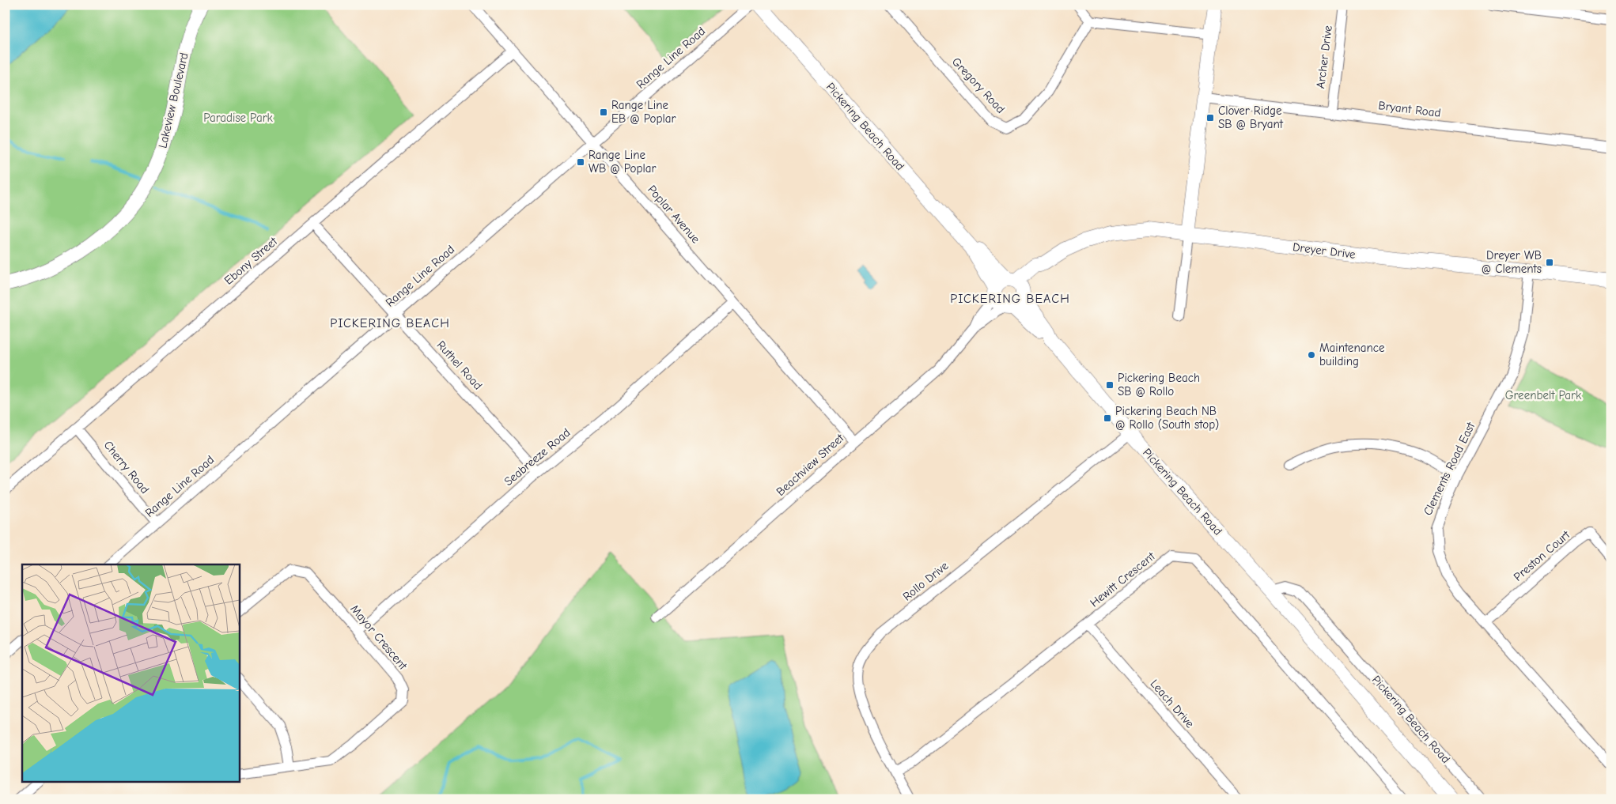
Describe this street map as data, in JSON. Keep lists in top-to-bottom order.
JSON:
{
  "streets": {
    "street": [
      "Archer Drive",
      "Range Line Road",
      "Gregory Road",
      "Lakeview Boulevard",
      "Bryant Road",
      "Pickering Beach Road",
      "Poplar Avenue",
      "Dreyer Drive",
      "Ebony Street",
      "Ruthel Road",
      "Seabreeze Road",
      "Beachview Street",
      "Cherry Road",
      "Clements Road East",
      "Preston Court",
      "Hewitt Crescent",
      "Rollo Drive",
      "Mayor Crescent",
      "Leach Drive"
    ]
  },
  "crossings": [
    ["Archer Drive", "Bryant Road"],
    ["Range Line Road", "Poplar Avenue"],
    ["Range Line Road", "Ruthel Road"],
    ["Range Line Road", "Cherry Road"],
    ["Pickering Beach Road", "Dreyer Drive"],
    ["Pickering Beach Road", "Beachview Street"],
    ["Pickering Beach Road", "Rollo Drive"],
    ["Poplar Avenue", "Ebony Street"],
    ["Poplar Avenue", "Seabreeze Road"],
    ["Poplar Avenue", "Beachview Street"],
    ["Dreyer Drive", "Clements Road East"],
    ["Ebony Street", "Ruthel Road"],
    ["Ebony Street", "Cherry Road"],
    ["Ruthel Road", "Seabreeze Road"],
    ["Seabreeze Road", "Mayor Crescent"],
    ["Clements Road East", "Preston Court"],
    ["Hewitt Crescent", "Rollo Drive"],
    ["Hewitt Crescent", "Leach Drive"]
  ],
  "districts": ["PICKERING BEACH", "PICKERING BEACH"],
  "parks": ["Paradise Park", "Greenbelt Park"],
  "places": {
    "transit": [
      "Range Line EB @ Poplar",
      "Clover Ridge SB @ Bryant",
      "Range Line WB @ Poplar",
      "Dreyer WB @ Clements",
      "Pickering Beach SB @ Rollo",
      "Pickering Beach NB @ Rollo (South stop)"
    ],
    "other": ["Maintenance building"]
  }
}
